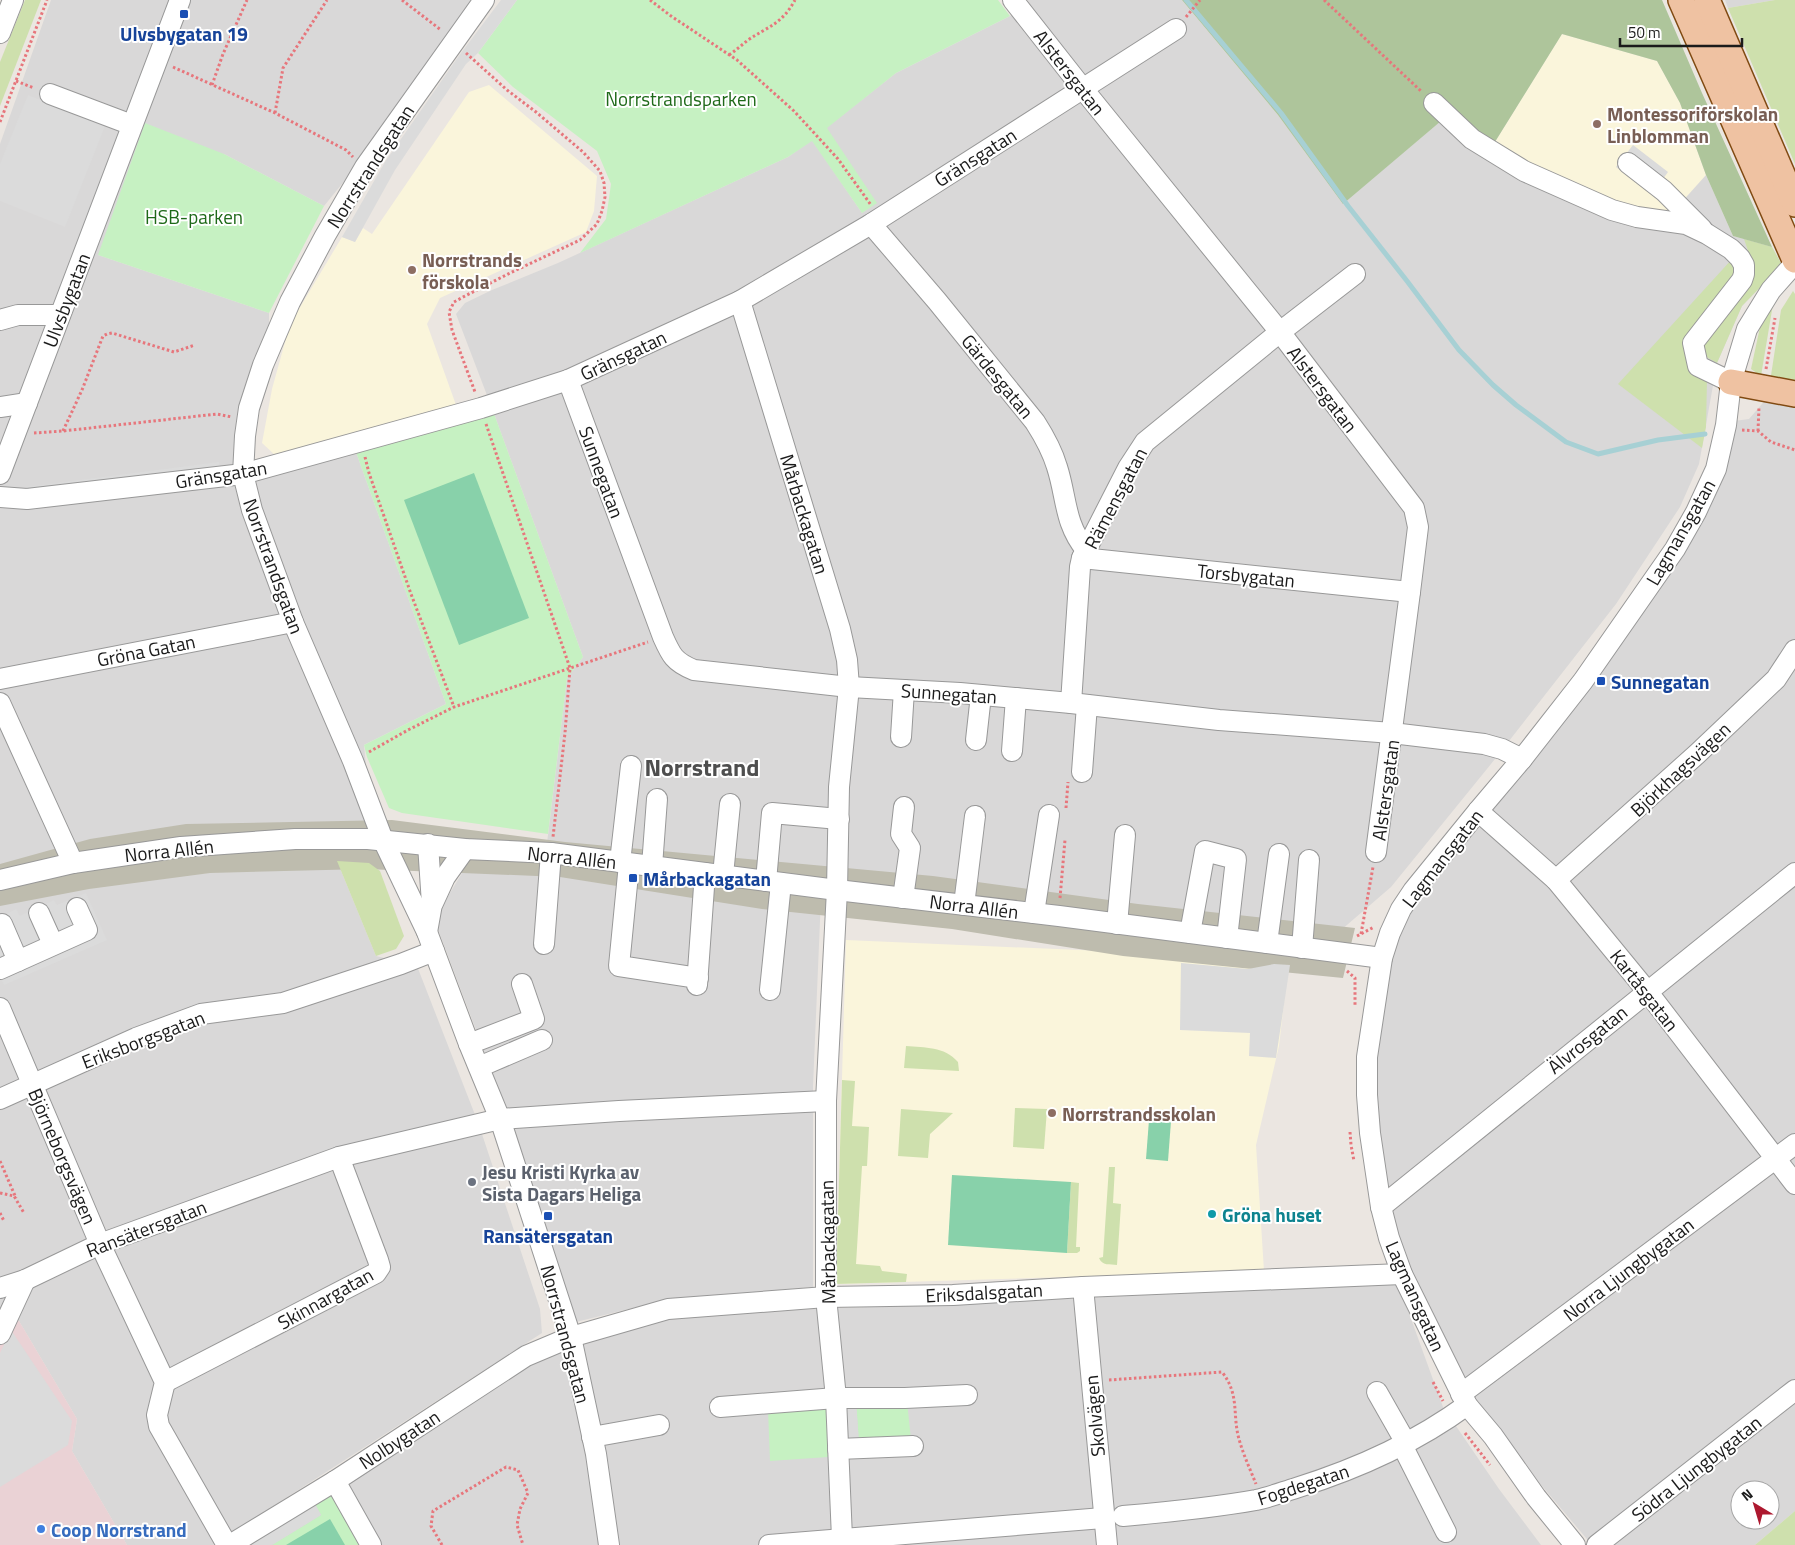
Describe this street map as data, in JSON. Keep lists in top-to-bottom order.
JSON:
{
  "streets": {
    "street": [
      "Alstersgatan",
      "Gränsgatan",
      "Norrstrandsgatan",
      "Ulvsbygatan",
      "Gärdesgatan",
      "Sunnegatan",
      "Rämensgatan",
      "Mårbackagatan",
      "Lagmansgatan",
      "Torsbygatan",
      "Gröna Gatan",
      "Björkhagsvägen",
      "Norra Allén",
      "Kartåsgatan",
      "Eriksborgsgatan",
      "Älvrosgatan",
      "Björneborgsvägen",
      "Ransätersgatan",
      "Norra Ljungbygatan",
      "Eriksdalsgatan",
      "Skinnargatan",
      "Skolvägen",
      "Nolbygatan",
      "Södra Ljungbygatan",
      "Fogdegatan"
    ]
  },
  "crossings": [
    ["Alstersgatan", "Gränsgatan"],
    ["Alstersgatan", "Sunnegatan"],
    ["Alstersgatan", "Rämensgatan"],
    ["Alstersgatan", "Torsbygatan"],
    ["Gränsgatan", "Norrstrandsgatan"],
    ["Gränsgatan", "Gärdesgatan"],
    ["Gränsgatan", "Sunnegatan"],
    ["Gränsgatan", "Mårbackagatan"],
    ["Norrstrandsgatan", "Gröna Gatan"],
    ["Norrstrandsgatan", "Norra Allén"],
    ["Norrstrandsgatan", "Eriksborgsgatan"],
    ["Norrstrandsgatan", "Ransätersgatan"],
    ["Norrstrandsgatan", "Eriksdalsgatan"],
    ["Norrstrandsgatan", "Nolbygatan"],
    ["Gärdesgatan", "Rämensgatan"],
    ["Gärdesgatan", "Torsbygatan"],
    ["Sunnegatan", "Rämensgatan"],
    ["Sunnegatan", "Mårbackagatan"],
    ["Sunnegatan", "Lagmansgatan"],
    ["Rämensgatan", "Torsbygatan"],
    ["Mårbackagatan", "Norra Allén"],
    ["Mårbackagatan", "Ransätersgatan"],
    ["Mårbackagatan", "Eriksdalsgatan"],
    ["Lagmansgatan", "Norra Allén"],
    ["Lagmansgatan", "Kartåsgatan"],
    ["Lagmansgatan", "Älvrosgatan"],
    ["Lagmansgatan", "Norra Ljungbygatan"],
    ["Lagmansgatan", "Eriksdalsgatan"],
    ["Lagmansgatan", "Fogdegatan"],
    ["Björkhagsvägen", "Kartåsgatan"],
    ["Kartåsgatan", "Älvrosgatan"],
    ["Kartåsgatan", "Norra Ljungbygatan"],
    ["Eriksborgsgatan", "Björneborgsvägen"],
    ["Björneborgsvägen", "Ransätersgatan"],
    ["Björneborgsvägen", "Skinnargatan"],
    ["Ransätersgatan", "Skinnargatan"],
    ["Norra Ljungbygatan", "Fogdegatan"],
    ["Eriksdalsgatan", "Skolvägen"],
    ["Eriksdalsgatan", "Nolbygatan"]
  ],
  "districts": ["Norrstrand"],
  "parks": ["Norrstrandsparken", "HSB-parken"],
  "places": {
    "transit": [
      "Ulvsbygatan 19",
      "Sunnegatan",
      "Mårbackagatan",
      "Ransätersgatan"
    ],
    "other": [
      "Montessoriförskolan Linblomman",
      "Norrstrands förskola",
      "Norrstrandsskolan",
      "Jesu Kristi Kyrka av Sista Dagars Heliga",
      "Gröna huset",
      "Coop Norrstrand"
    ]
  },
  "scale_bar": "50 m",
  "north": "top left"
}
